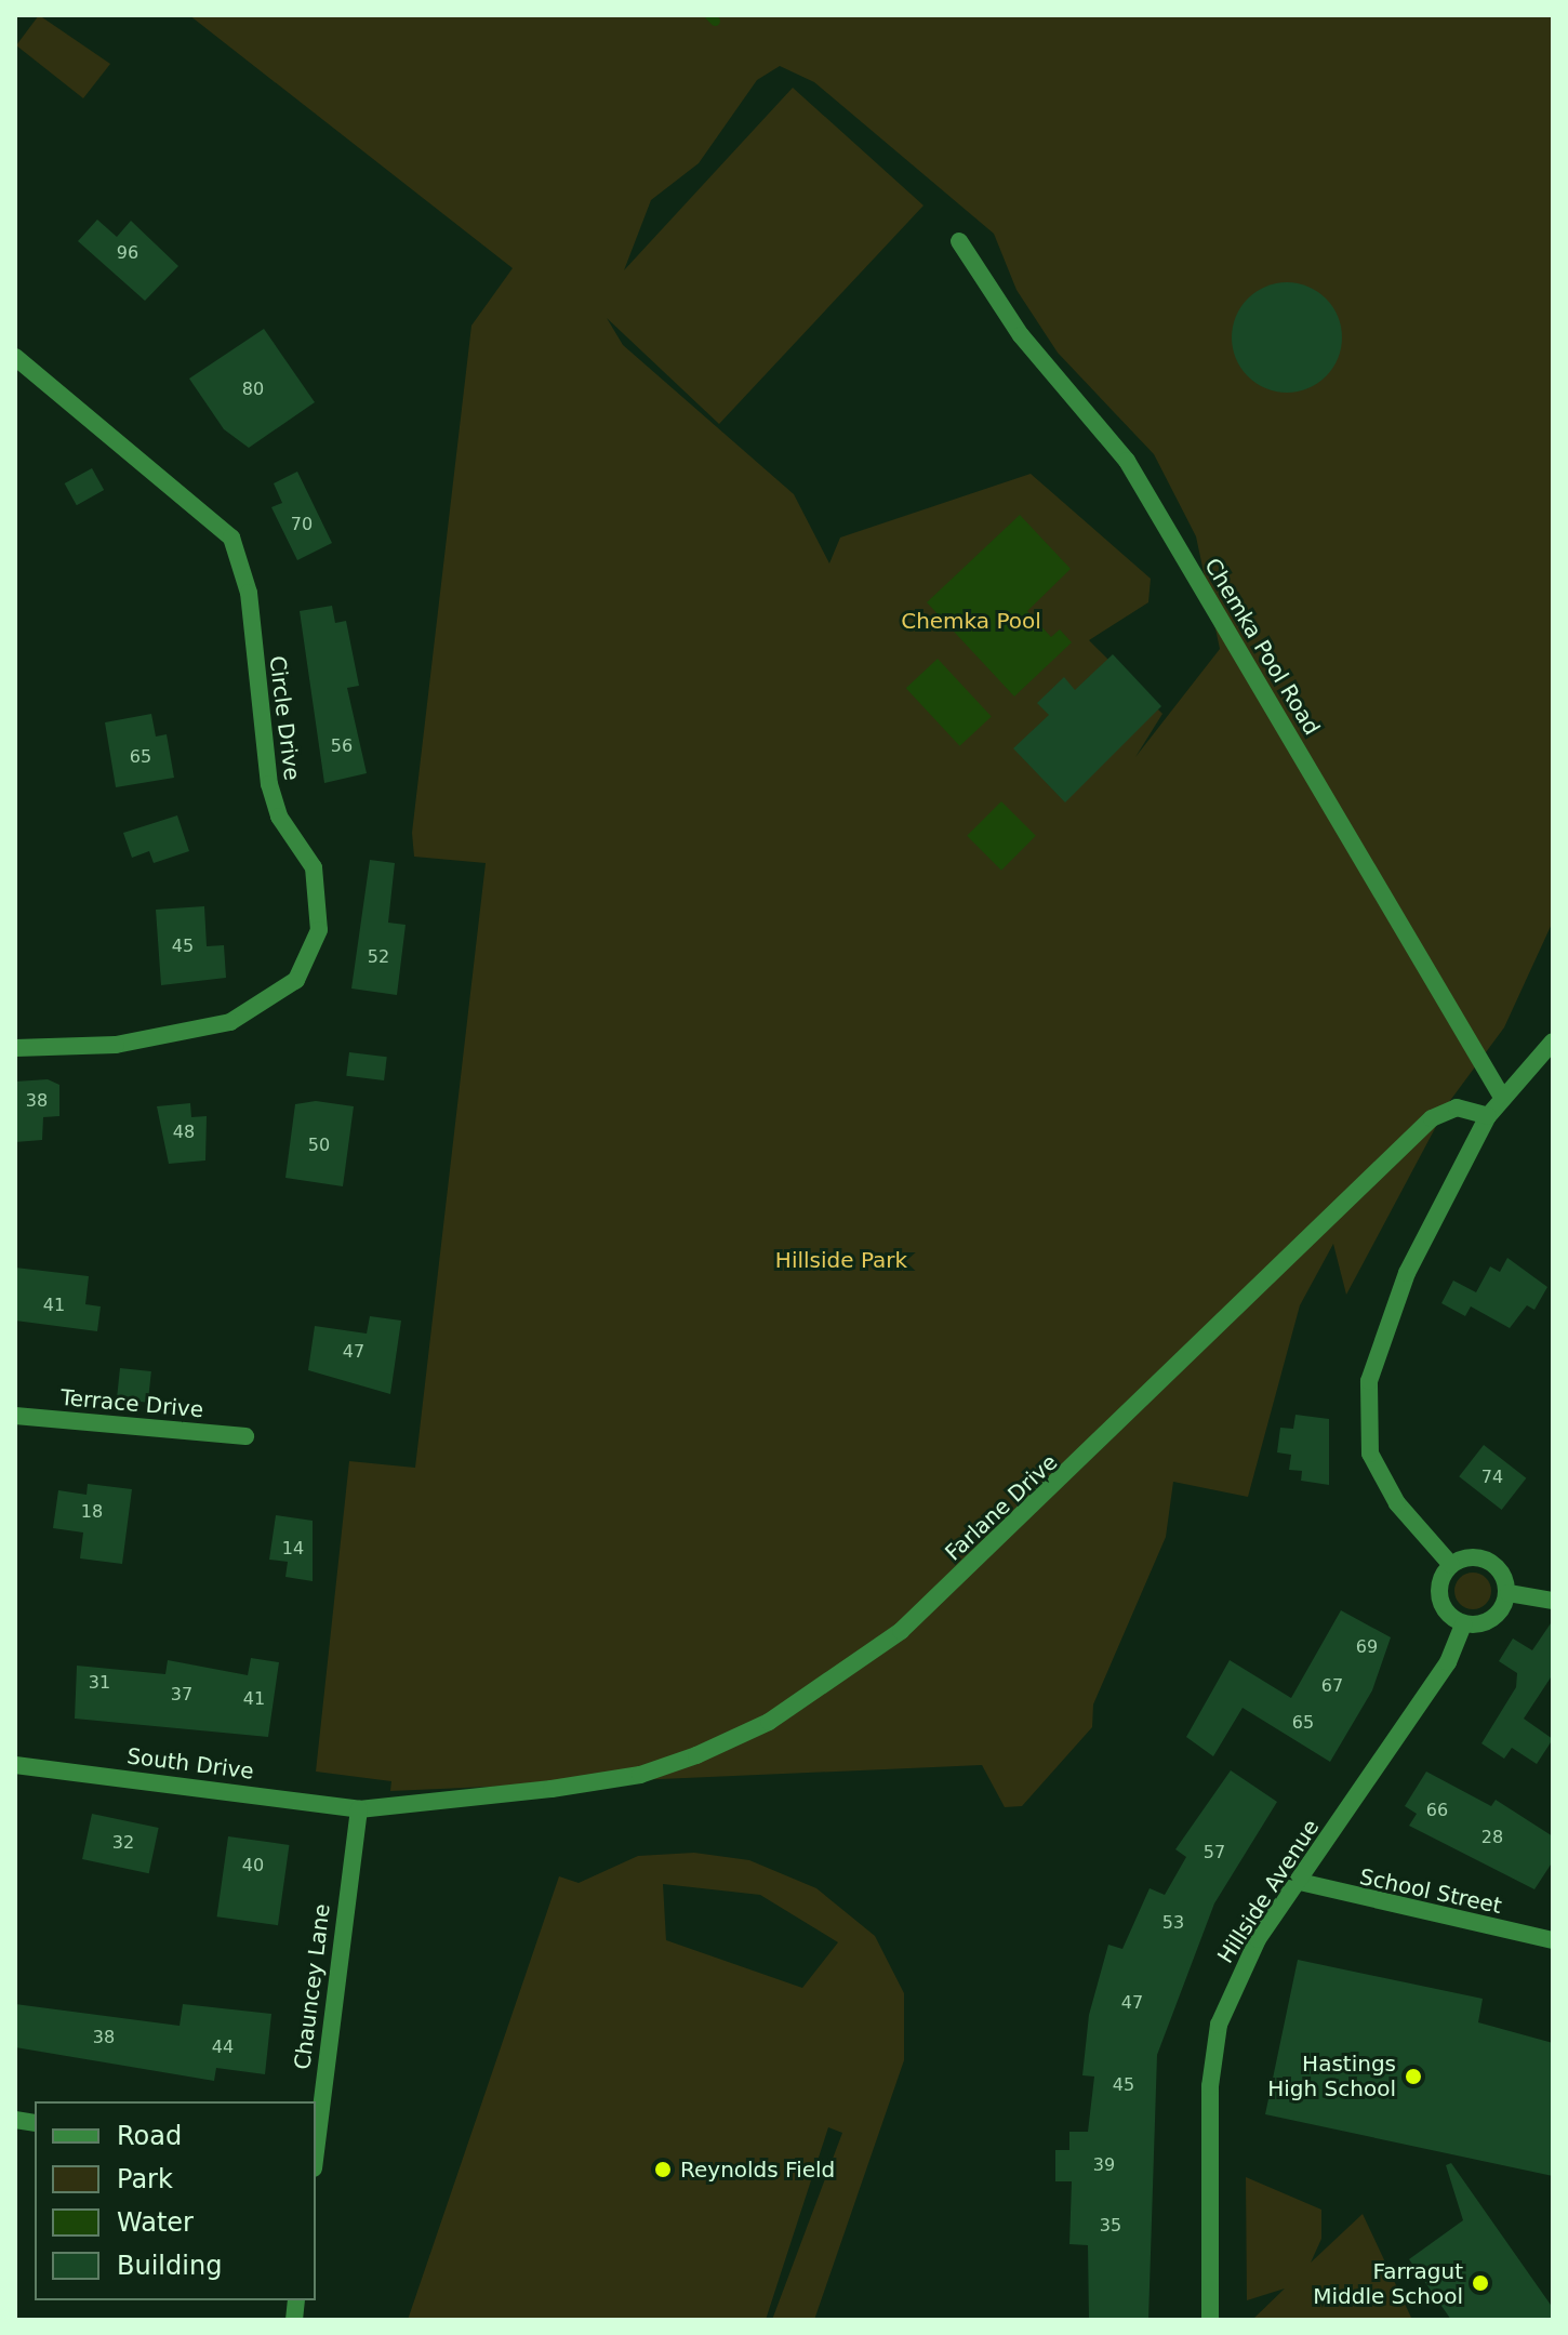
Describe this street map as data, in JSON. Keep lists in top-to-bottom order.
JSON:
{
  "streets": {
    "street": [
      "Chemka Pool Road",
      "Circle Drive",
      "Terrace Drive",
      "Farlane Drive",
      "South Drive",
      "Hillside Avenue",
      "School Street",
      "Chauncey Lane"
    ]
  },
  "crossings": [
    ["Farlane Drive", "South Drive"],
    ["Farlane Drive", "Chauncey Lane"],
    ["South Drive", "Chauncey Lane"],
    ["Hillside Avenue", "School Street"]
  ],
  "parks": ["Chemka Pool", "Hillside Park"],
  "places": ["Hastings High School", "Reynolds Field", "Farragut Middle School"],
  "house_numbers": [
    "96",
    "80",
    "70",
    "56",
    "65",
    "45",
    "52",
    "38",
    "48",
    "50",
    "41",
    "47",
    "74",
    "18",
    "14",
    "69",
    "31",
    "67",
    "37",
    "41",
    "65",
    "66",
    "28",
    "32",
    "57",
    "40",
    "53",
    "47",
    "38",
    "44",
    "45",
    "39",
    "35"
  ],
  "legend": [
    "Road",
    "Park",
    "Water",
    "Building"
  ]
}
